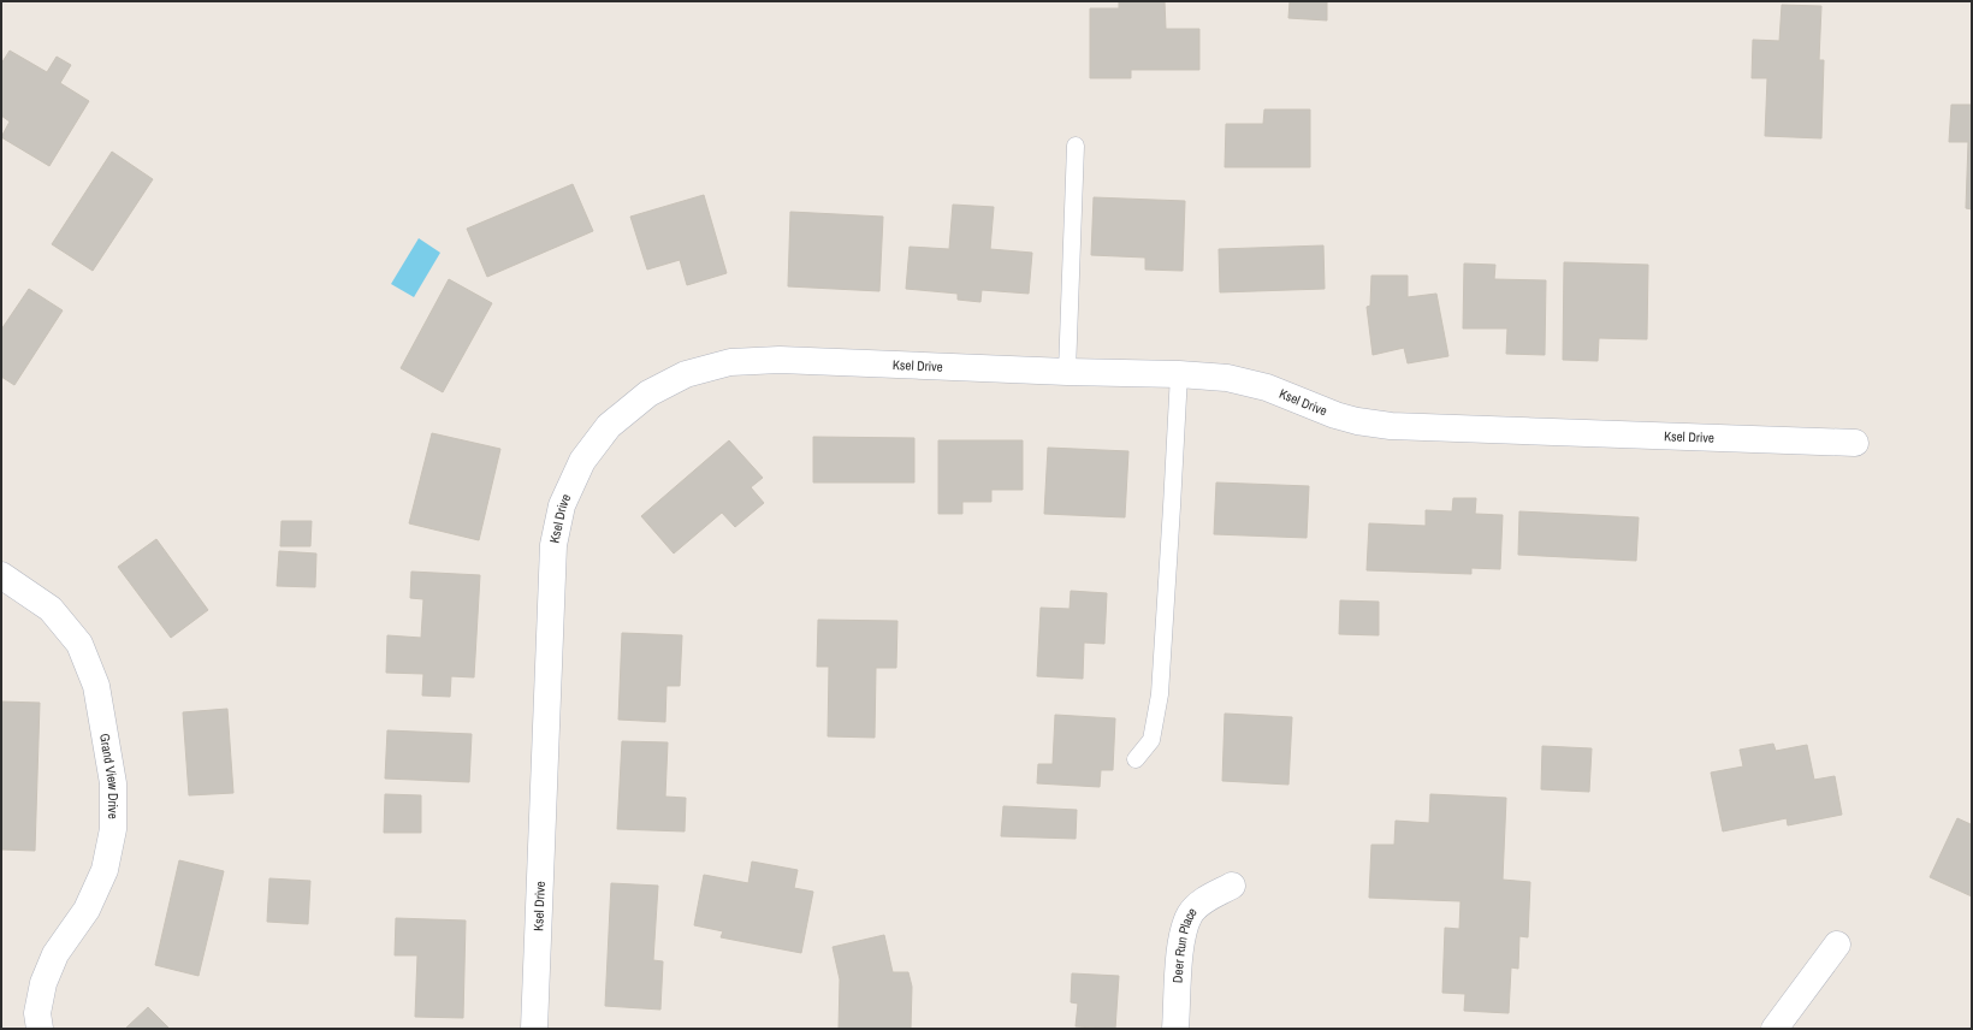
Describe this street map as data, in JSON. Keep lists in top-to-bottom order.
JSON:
{
  "streets": {
    "street": ["Ksel Drive", "Grand View Drive", "Deer Run Place"]
  }
}
